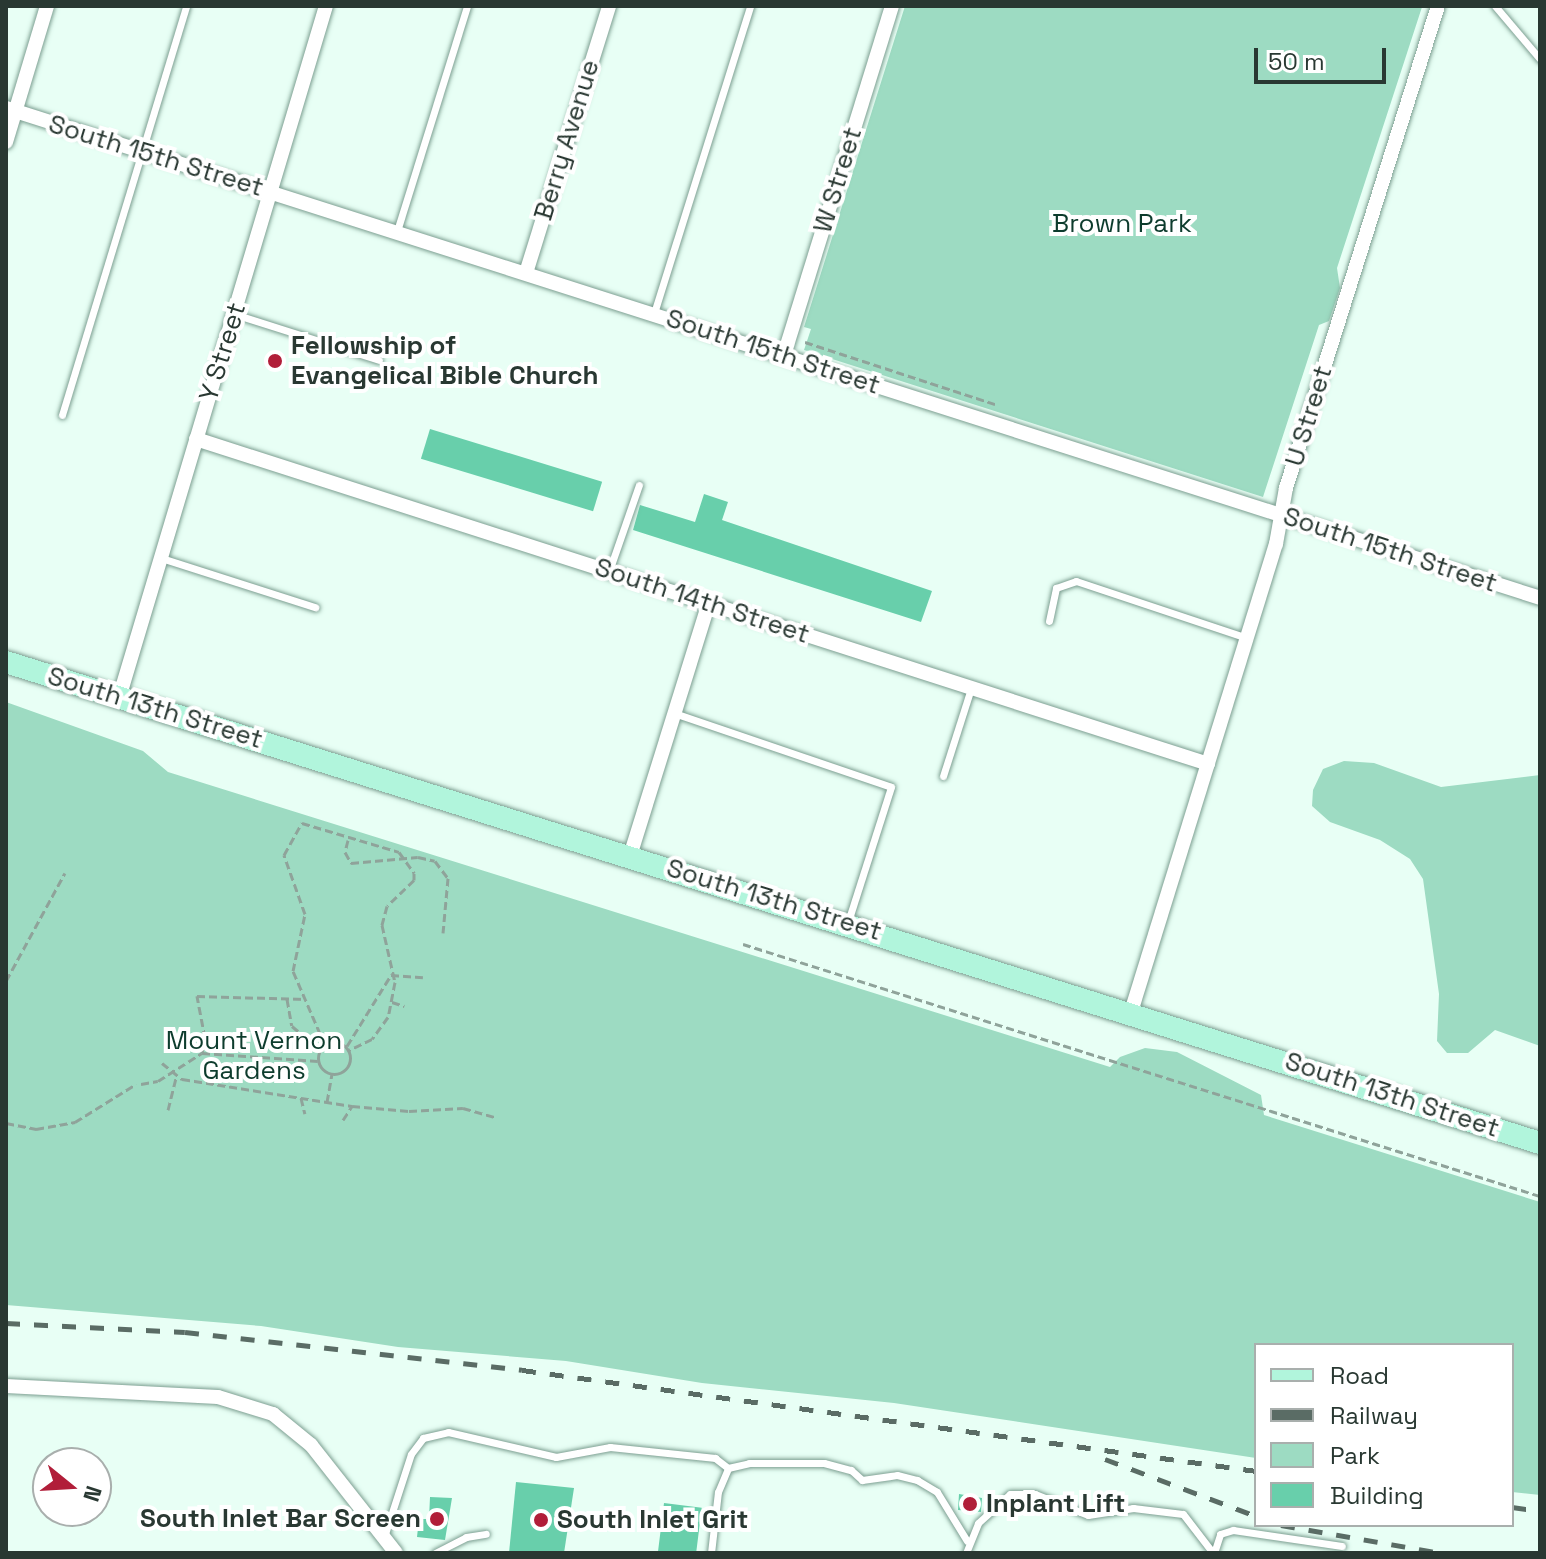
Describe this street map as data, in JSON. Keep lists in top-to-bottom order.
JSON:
{
  "streets": {
    "main road": ["South 13th Street"],
    "street": [
      "Berry Avenue",
      "South 15th Street",
      "W Street",
      "Y Street",
      "U Street",
      "South 14th Street"
    ]
  },
  "crossings": [
    ["Berry Avenue", "South 15th Street"],
    ["South 15th Street", "W Street"],
    ["South 15th Street", "Y Street"],
    ["South 15th Street", "U Street"],
    ["Y Street", "South 14th Street"],
    ["Y Street", "South 13th Street"],
    ["U Street", "South 14th Street"],
    ["U Street", "South 13th Street"]
  ],
  "parks": ["Brown Park", "Mount Vernon Gardens"],
  "places": [
    "Fellowship of Evangelical Bible Church",
    "Inplant Lift",
    "South Inlet Bar Screen",
    "South Inlet Grit"
  ],
  "legend": [
    "Road",
    "Railway",
    "Park",
    "Building"
  ],
  "scale_bar": "50 m",
  "north": "right"
}
